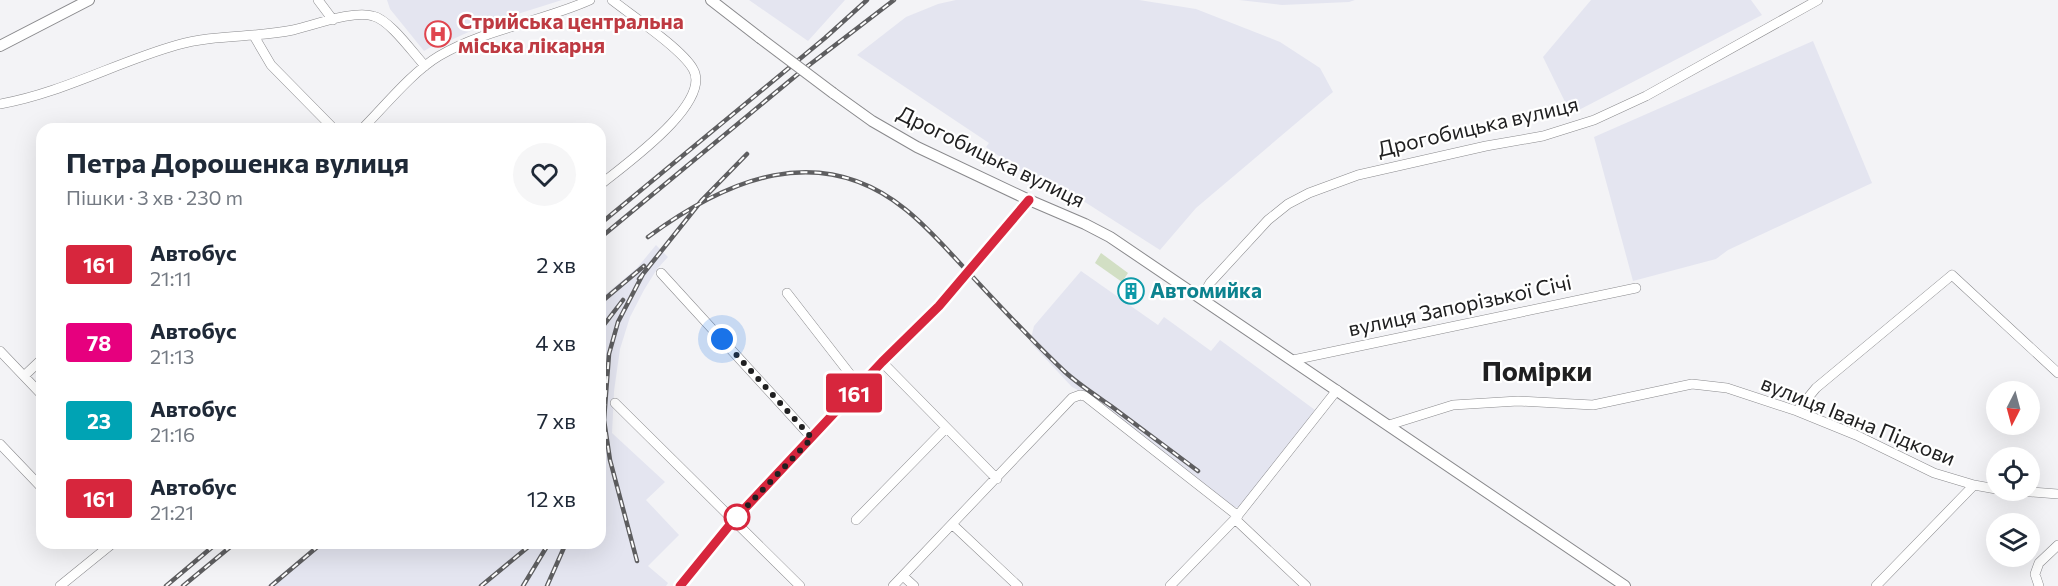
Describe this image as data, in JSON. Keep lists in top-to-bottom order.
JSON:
{
  "streets": {
    "main road": ["Дрогобицька вулиця"],
    "street": ["вулиця Запорізької Січі", "вулиця Івана Підкови"]
  },
  "crossings": [
    ["Дрогобицька вулиця", "вулиця Запорізької Січі"],
    ["Дрогобицька вулиця", "вулиця Івана Підкови"]
  ],
  "districts": ["Помірки"],
  "places": {
    "hospital": ["Стрийська центральна міська лікарня"],
    "building": ["Автомийка"]
  },
  "lines": ["bus line 161"],
  "north": "bottom",
  "page": {
    "on_map": "161",
    "heading": ["Петра Дорошенка вулиця", "Пішки · 3 хв · 230 m"],
    "list": [
      {
        "mark": "161",
        "name": "Автобус",
        "note": "21:11",
        "value": "2 хв"
      },
      {
        "mark": "78",
        "name": "Автобус",
        "note": "21:13",
        "value": "4 хв"
      },
      {
        "mark": "23",
        "name": "Автобус",
        "note": "21:16",
        "value": "7 хв"
      },
      {
        "mark": "161",
        "name": "Автобус",
        "note": "21:21",
        "value": "12 хв"
      }
    ]
  }
}
